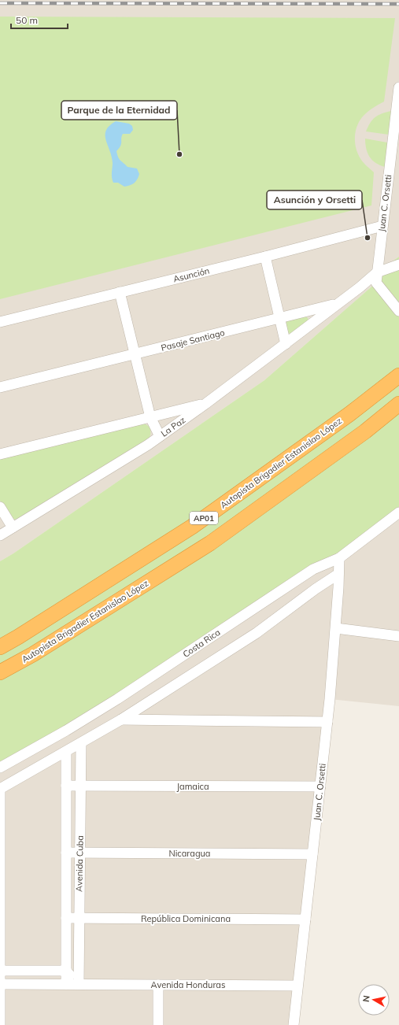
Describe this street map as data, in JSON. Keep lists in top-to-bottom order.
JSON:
{
  "streets": {
    "highway": ["Autopista Brigadier Estanislao López", "AP01"],
    "street": [
      "Juan C. Orsetti",
      "Asunción",
      "Pasaje Santiago",
      "La Paz",
      "Costa Rica",
      "Jamaica",
      "Nicaragua",
      "Avenida Cuba",
      "República Dominicana",
      "Avenida Honduras"
    ]
  },
  "crossings": [
    ["Juan C. Orsetti", "Asunción"],
    ["Juan C. Orsetti", "Pasaje Santiago"],
    ["Juan C. Orsetti", "Costa Rica"],
    ["Juan C. Orsetti", "Jamaica"],
    ["Juan C. Orsetti", "Nicaragua"],
    ["Juan C. Orsetti", "República Dominicana"],
    ["Juan C. Orsetti", "Avenida Honduras"],
    ["Pasaje Santiago", "La Paz"],
    ["Jamaica", "Avenida Cuba"],
    ["Nicaragua", "Avenida Cuba"],
    ["Avenida Cuba", "República Dominicana"],
    ["Avenida Cuba", "Avenida Honduras"]
  ],
  "places": ["Parque de la Eternidad", "Asunción y Orsetti"],
  "scale_bar": "50 m",
  "north": "left"
}
